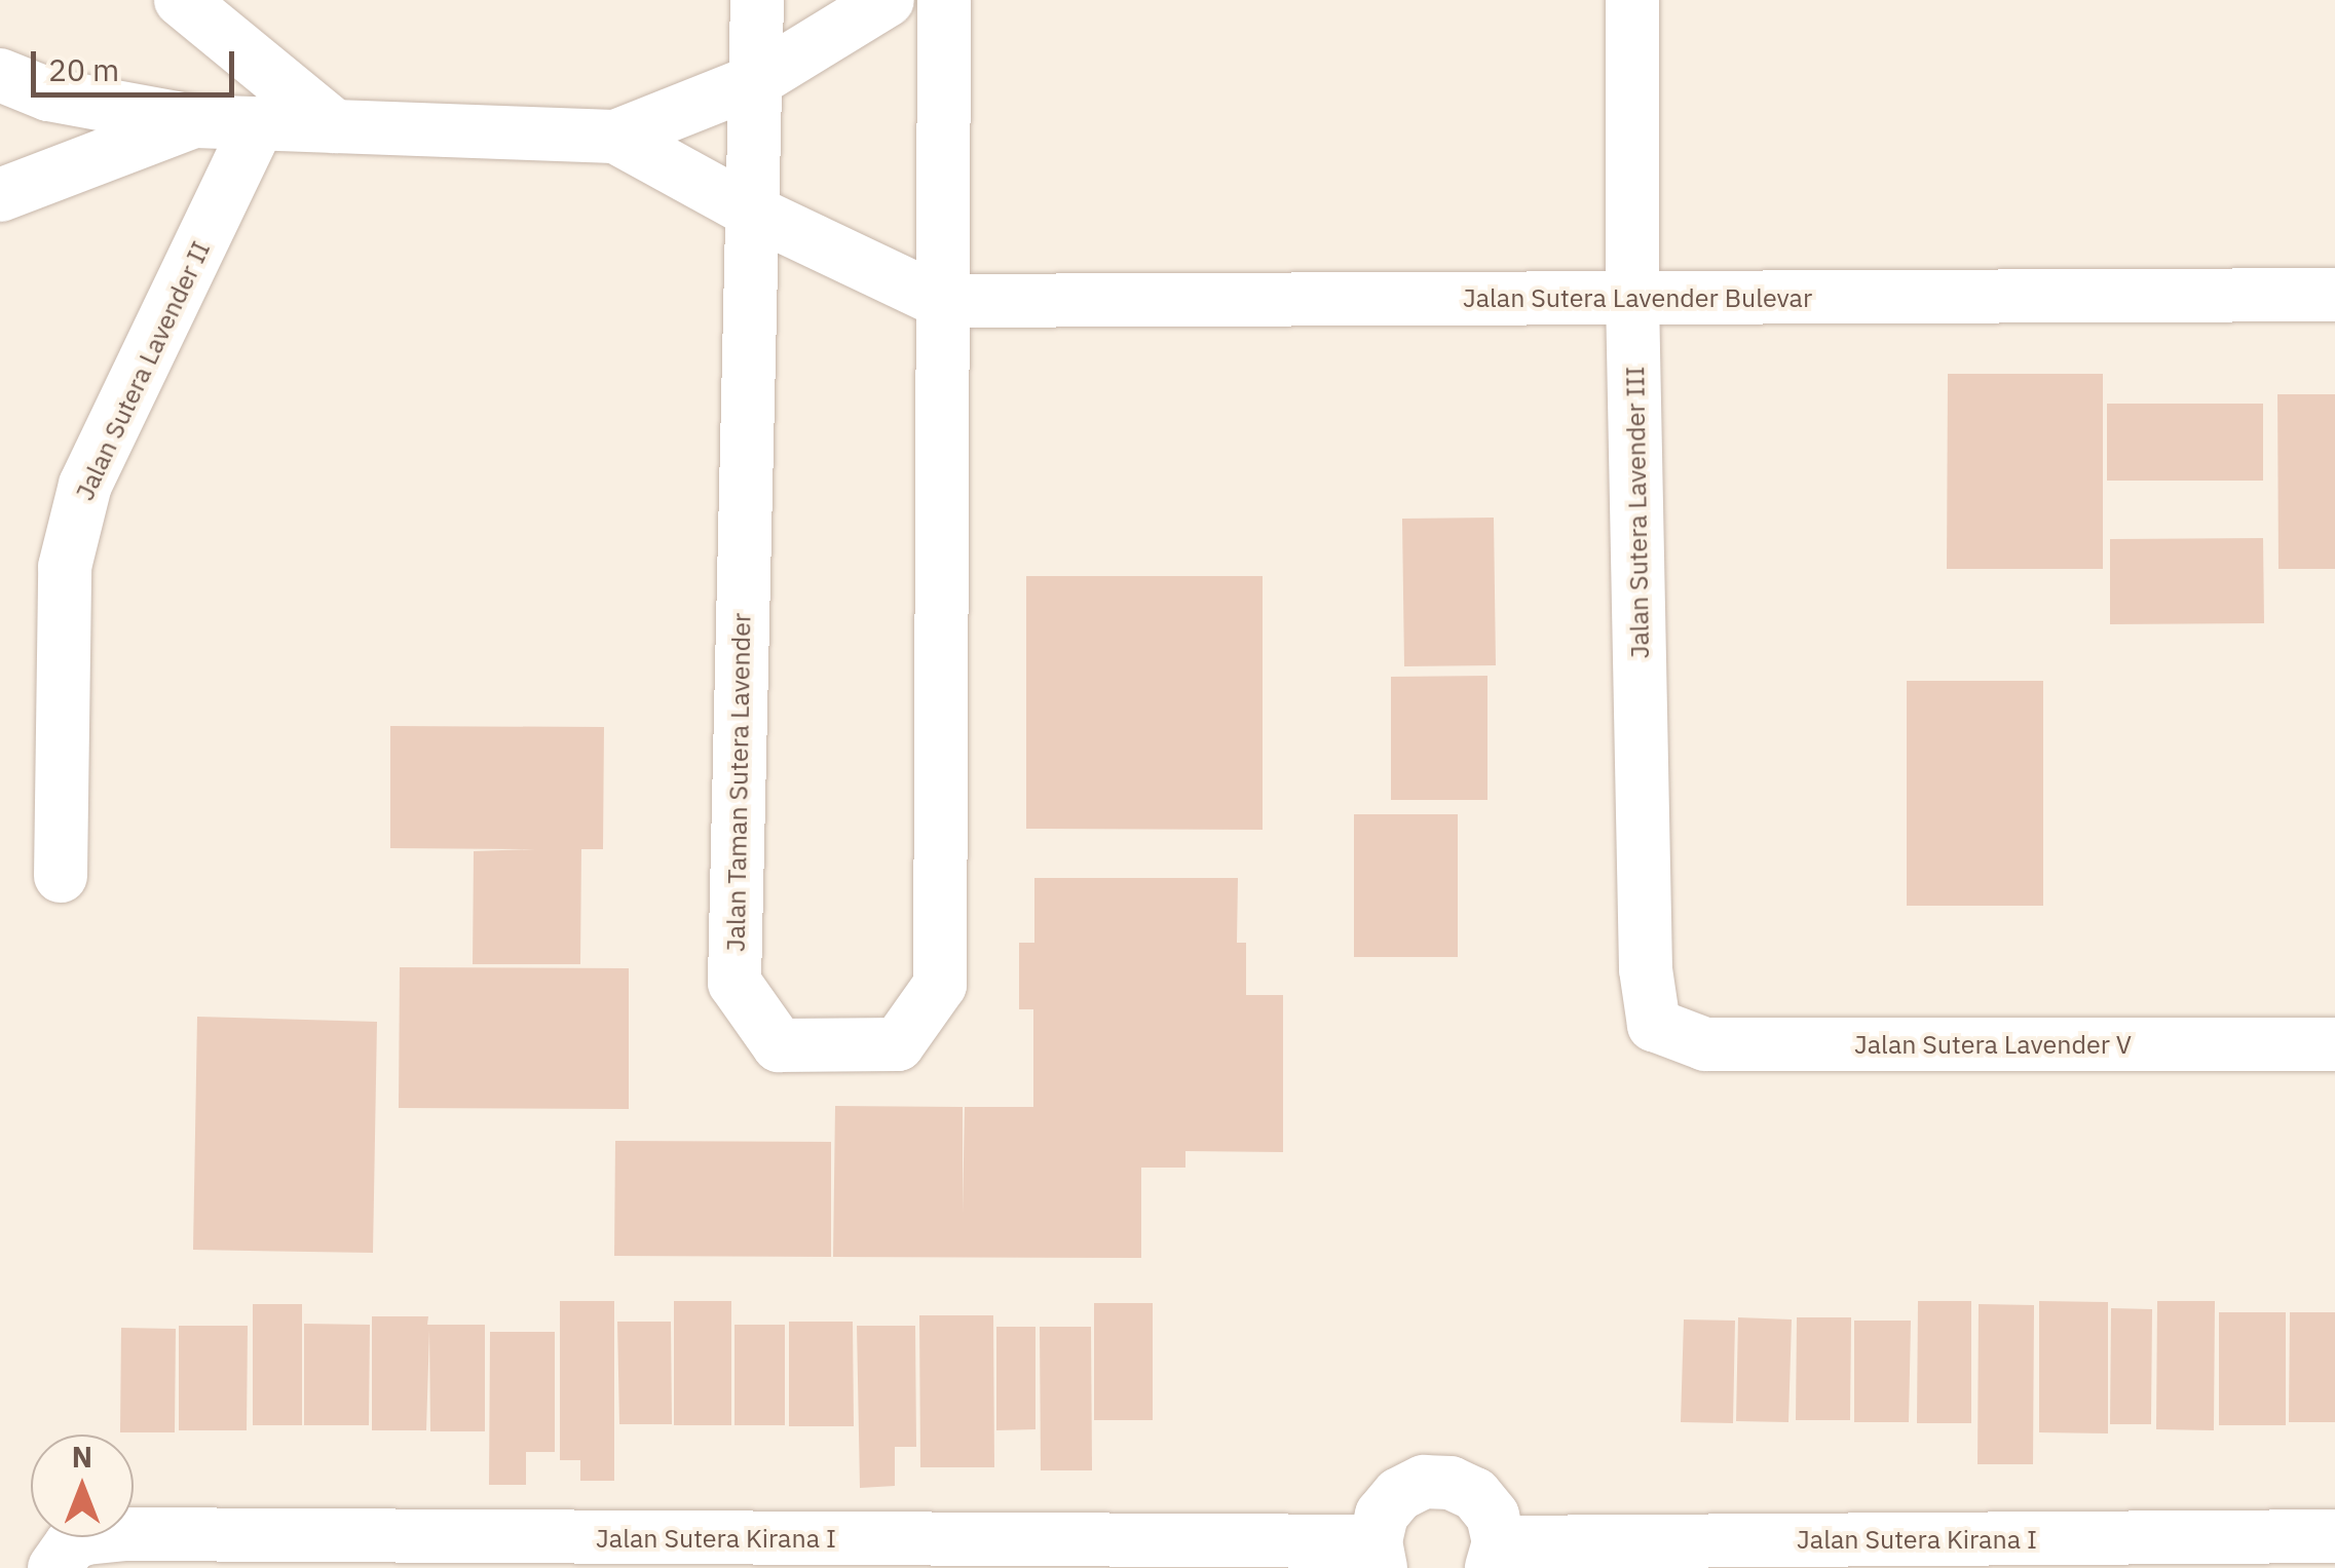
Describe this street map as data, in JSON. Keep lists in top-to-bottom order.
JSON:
{
  "streets": {
    "street": [
      "Jalan Sutera Lavender Bulevar",
      "Jalan Sutera Lavender II",
      "Jalan Sutera Lavender III",
      "Jalan Taman Sutera Lavender",
      "Jalan Sutera Lavender V",
      "Jalan Sutera Kirana I"
    ]
  },
  "crossings": [
    ["Jalan Sutera Lavender Bulevar", "Jalan Sutera Lavender III"],
    ["Jalan Sutera Lavender Bulevar", "Jalan Taman Sutera Lavender"],
    ["Jalan Sutera Lavender III", "Jalan Sutera Lavender V"]
  ],
  "scale_bar": "20 m",
  "north": "top"
}
